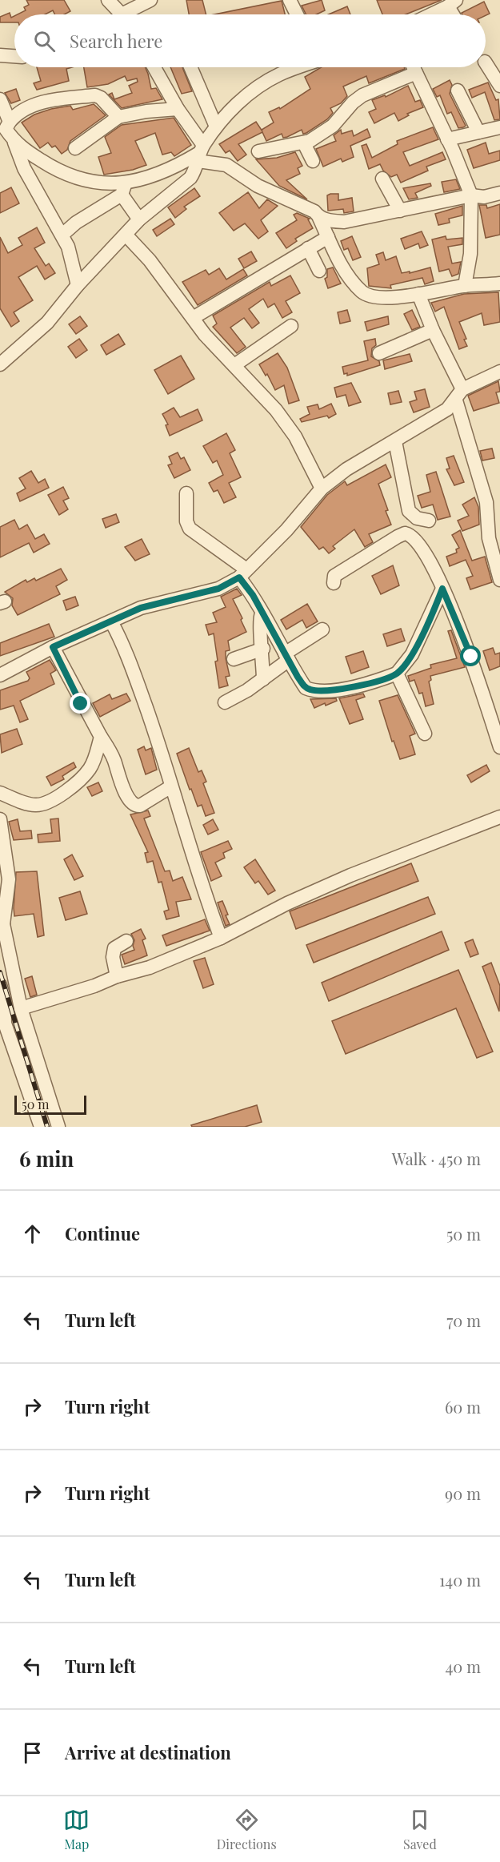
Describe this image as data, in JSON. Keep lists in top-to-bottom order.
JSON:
{
  "scale_bar": "50 m",
  "page": {
    "search": "Search here",
    "scale": "50 m",
    "heading": ["6 min", "Walk · 450 m"],
    "list": [
      ["Continue", "50 m"],
      ["Turn left", "70 m"],
      ["Turn right", "60 m"],
      ["Turn right", "90 m"],
      ["Turn left", "140 m"],
      ["Turn left", "40 m"],
      "Arrive at destination"
    ],
    "nav": ["Map", "Directions", "Saved"]
  }
}
